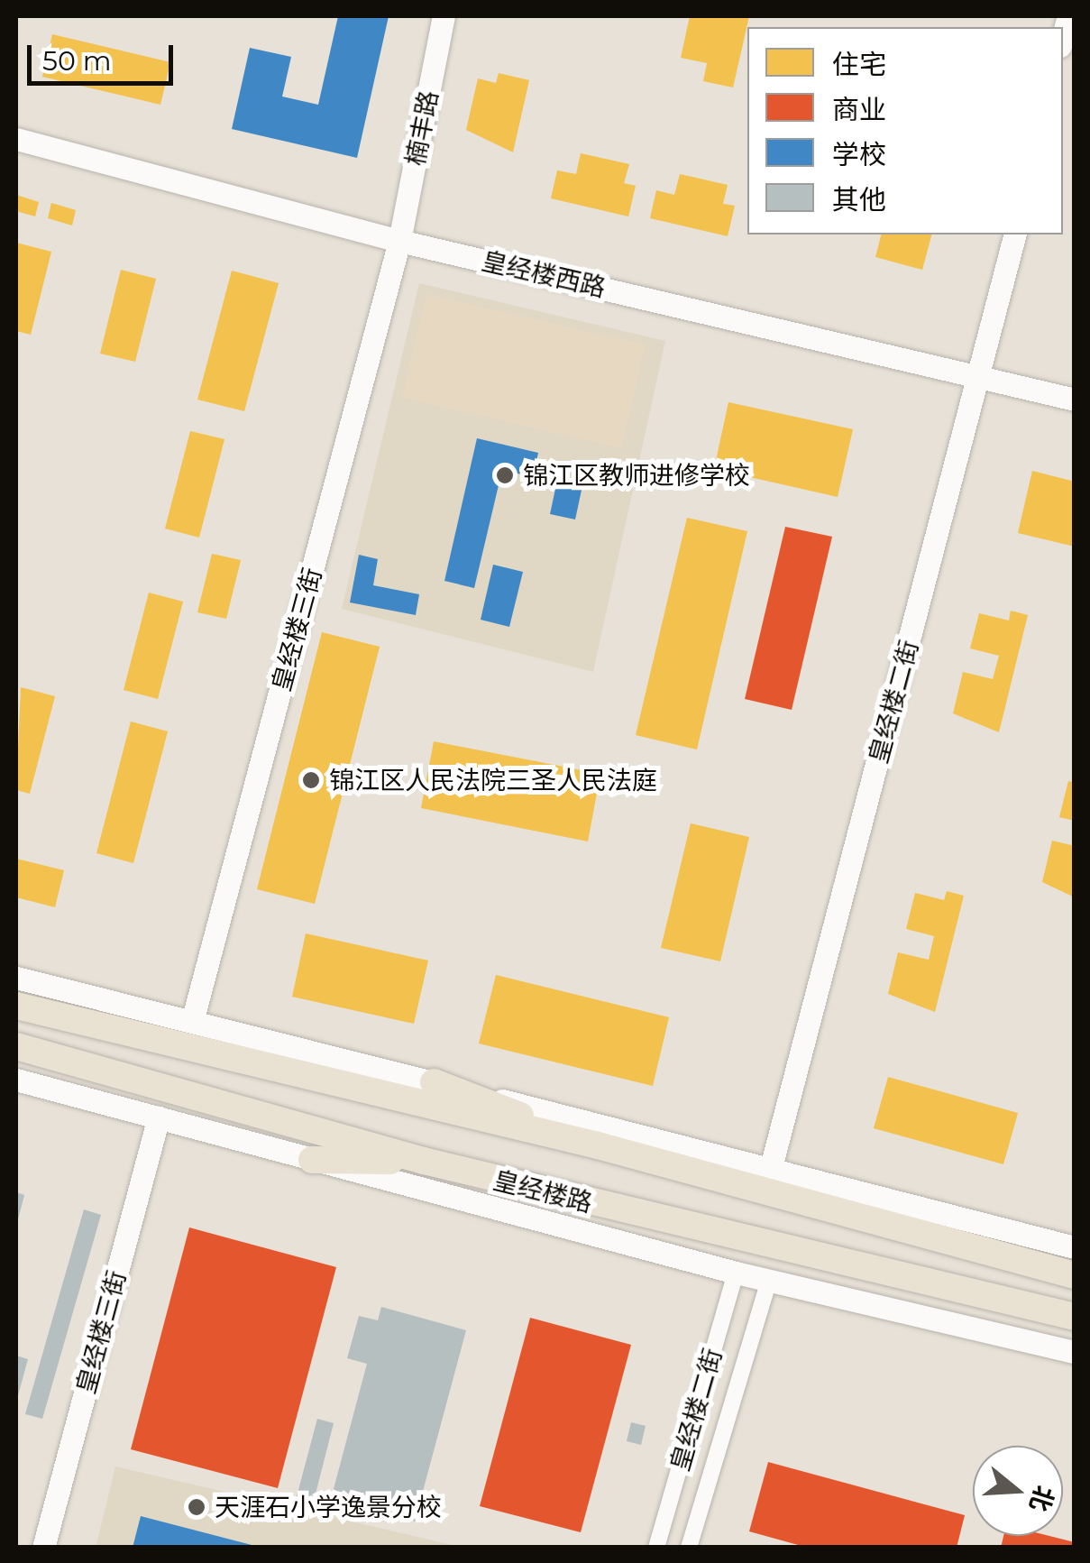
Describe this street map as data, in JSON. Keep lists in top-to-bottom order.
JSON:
{
  "streets": {
    "highway": ["皇经楼路"],
    "street": [
      "楠丰路",
      "皇经楼西路",
      "皇经楼三街",
      "皇经楼二街"
    ]
  },
  "crossings": [
    ["楠丰路", "皇经楼西路"],
    ["楠丰路", "皇经楼三街"],
    ["皇经楼西路", "皇经楼三街"],
    ["皇经楼西路", "皇经楼二街"]
  ],
  "places": ["锦江区教师进修学校", "锦江区人民法院三圣人民法庭", "天涯石小学逸景分校"],
  "legend": [
    "住宅",
    "商业",
    "学校",
    "其他"
  ],
  "scale_bar": "50 m",
  "north": "right"
}
